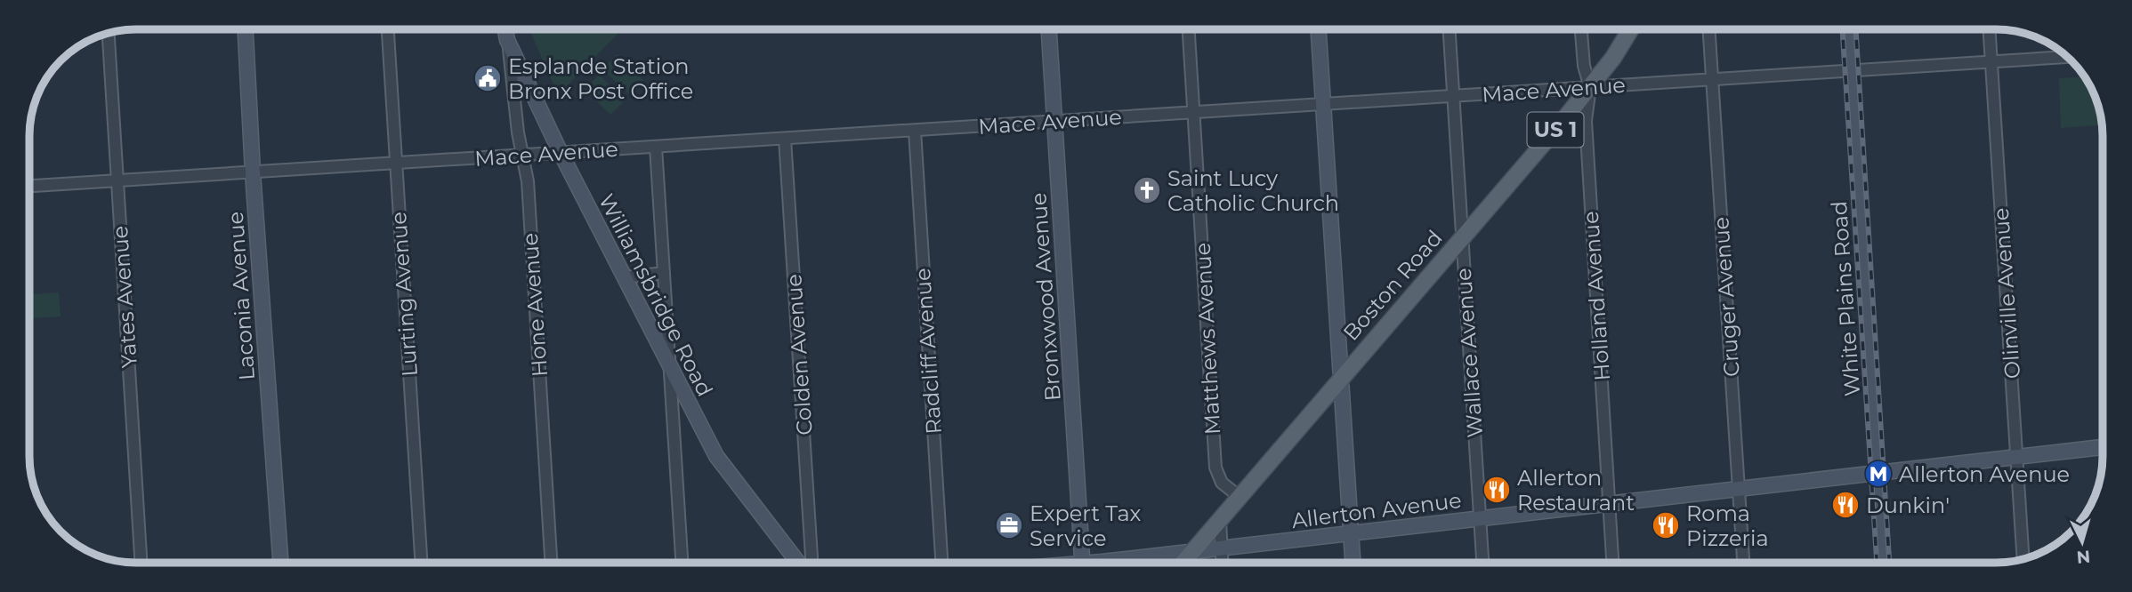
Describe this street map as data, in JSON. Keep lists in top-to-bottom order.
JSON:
{
  "streets": {
    "main road": [
      "US 1",
      "Boston Road",
      "Williamsbridge Road",
      "Laconia Avenue",
      "Bronxwood Avenue",
      "White Plains Road",
      "Allerton Avenue"
    ],
    "street": [
      "Mace Avenue",
      "Olinville Avenue",
      "Lurting Avenue",
      "Holland Avenue",
      "Yates Avenue",
      "Cruger Avenue",
      "Hone Avenue",
      "Matthews Avenue",
      "Radcliff Avenue",
      "Wallace Avenue",
      "Colden Avenue"
    ]
  },
  "crossings": [
    ["Mace Avenue", "Boston Road"],
    ["Mace Avenue", "Olinville Avenue"],
    ["Mace Avenue", "Lurting Avenue"],
    ["Mace Avenue", "Williamsbridge Road"],
    ["Mace Avenue", "Laconia Avenue"],
    ["Mace Avenue", "Holland Avenue"],
    ["Mace Avenue", "Yates Avenue"],
    ["Mace Avenue", "Bronxwood Avenue"],
    ["Mace Avenue", "Cruger Avenue"],
    ["Mace Avenue", "White Plains Road"],
    ["Mace Avenue", "Hone Avenue"],
    ["Mace Avenue", "Matthews Avenue"],
    ["Mace Avenue", "Radcliff Avenue"],
    ["Mace Avenue", "Wallace Avenue"],
    ["Mace Avenue", "Colden Avenue"],
    ["Boston Road", "Holland Avenue"],
    ["Boston Road", "Matthews Avenue"],
    ["Boston Road", "Wallace Avenue"],
    ["Boston Road", "Allerton Avenue"],
    ["Olinville Avenue", "Allerton Avenue"],
    ["Williamsbridge Road", "Hone Avenue"],
    ["Holland Avenue", "Allerton Avenue"],
    ["Cruger Avenue", "Allerton Avenue"],
    ["White Plains Road", "Allerton Avenue"],
    ["Wallace Avenue", "Allerton Avenue"]
  ],
  "places": {
    "public building": ["Esplande Station Bronx Post Office"],
    "church": ["Saint Lucy Catholic Church"],
    "metro station": ["Allerton Avenue"],
    "restaurant": ["Allerton Restaurant", "Dunkin'", "Roma Pizzeria"],
    "office": ["Expert Tax Service"]
  },
  "north": "bottom"
}
